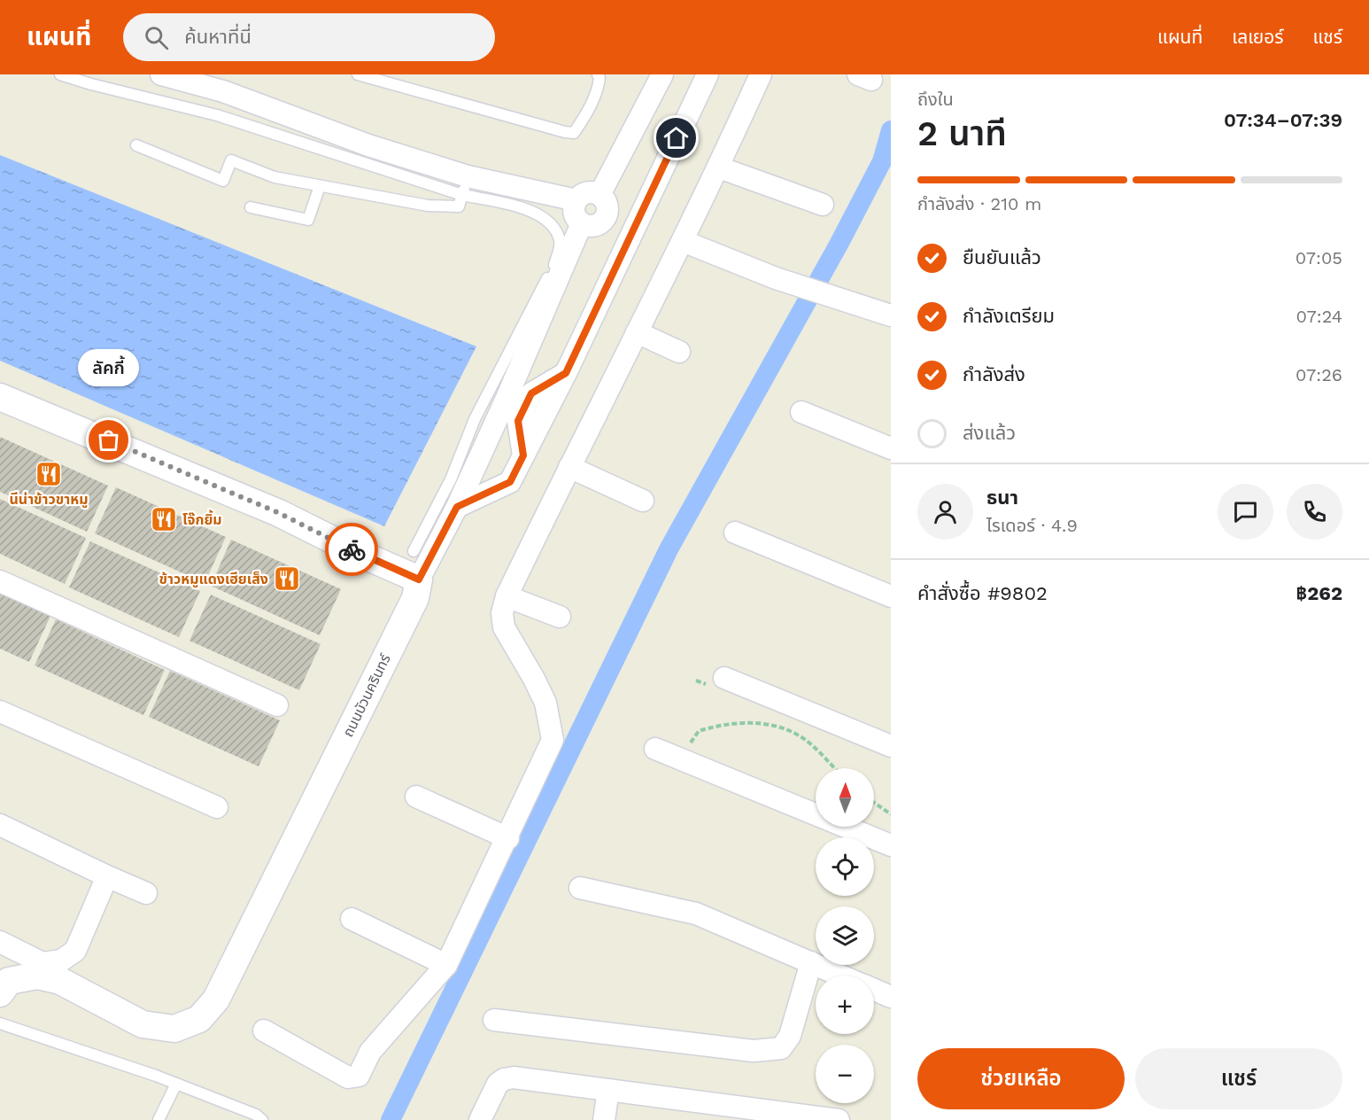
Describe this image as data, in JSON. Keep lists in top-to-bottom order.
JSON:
{
  "streets": {
    "street": ["ถนนบัวนครินทร์"]
  },
  "places": {
    "other": ["ลัคกี้"],
    "restaurant": ["นีน่าข้าวขาหมู", "โจ๊กยิ้ม", "ข้าวหมูแดงเฮียเส็ง"]
  },
  "north": "top",
  "page": {
    "header": "แผนที่",
    "search": "ค้นหาที่นี่",
    "nav": ["แผนที่", "เลเยอร์", "แชร์"],
    "heading": ["2 นาที", "ถึงใน", "07:34–07:39"],
    "panel": [
      "ธนา",
      "ไรเดอร์ · 4.9",
      "คำสั่งซื้อ #9802",
      "฿262"
    ],
    "bar": "กำลังส่ง · 210 m",
    "list": [
      ["ยืนยันแล้ว", "07:05"],
      ["กำลังเตรียม", "07:24"],
      ["กำลังส่ง", "07:26"],
      "ส่งแล้ว"
    ],
    "bubble": "ลัคกี้",
    "map_buttons": ["+", "−"],
    "buttons": ["ช่วยเหลือ", "แชร์"]
  }
}
